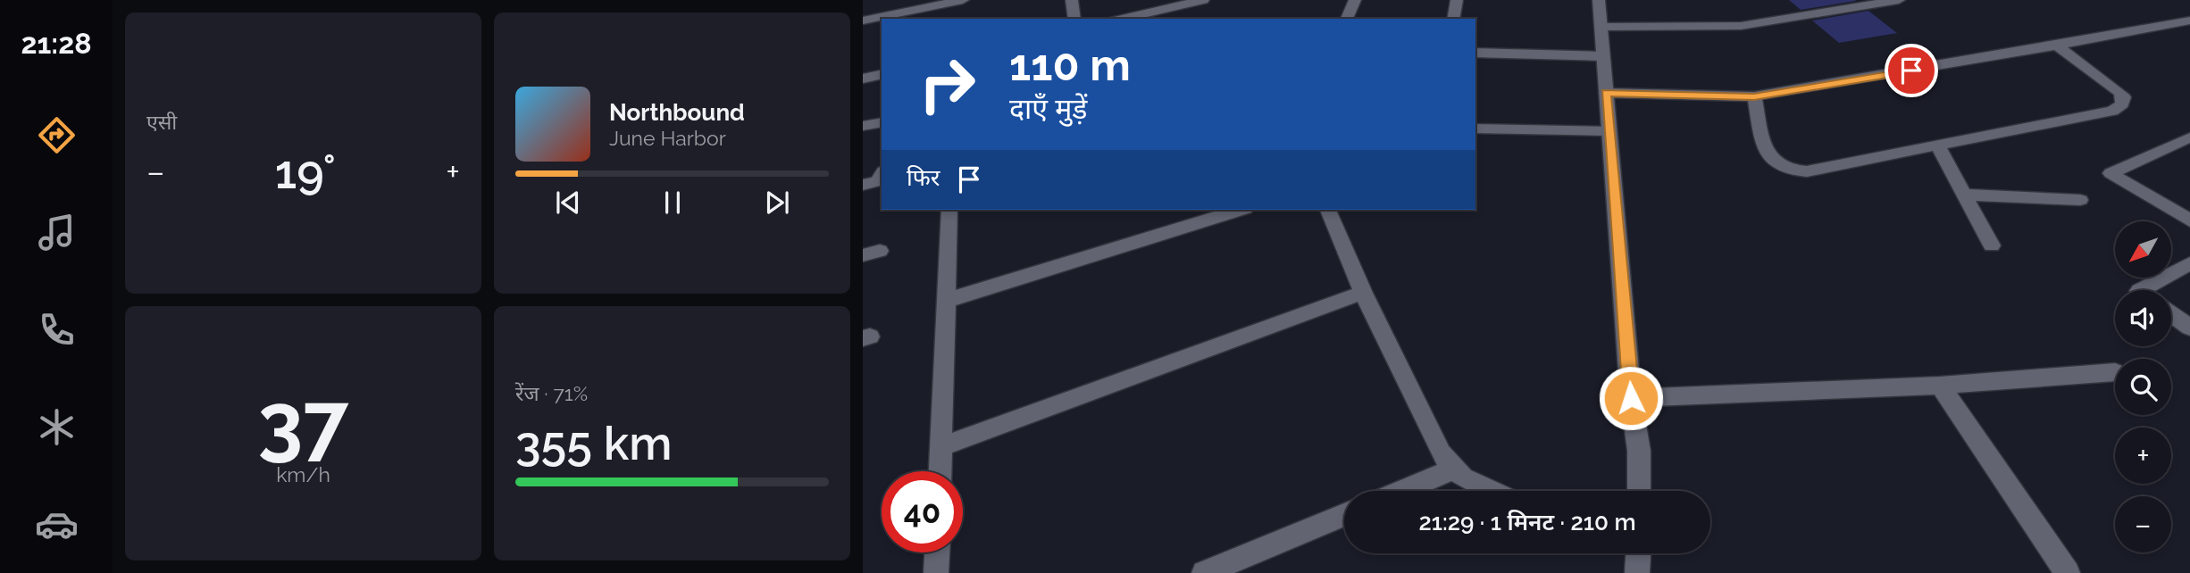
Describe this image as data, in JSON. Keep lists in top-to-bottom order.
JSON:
{
  "north": "bottom left",
  "page": {
    "tabs": "21:28",
    "tile": [
      "एसी",
      ["37", "km/h"],
      ["रेंज · 71%", "355 km"]
    ],
    "turn": ["110 m", "दाएँ मुड़ें"],
    "song": ["Northbound", "June Harbor"],
    "heat": ["−", "19°", "+"],
    "then": "फिर",
    "map_buttons": ["+", "−"],
    "limit": "40",
    "trip": "21:29 · 1 मिनट · 210 m"
  }
}
